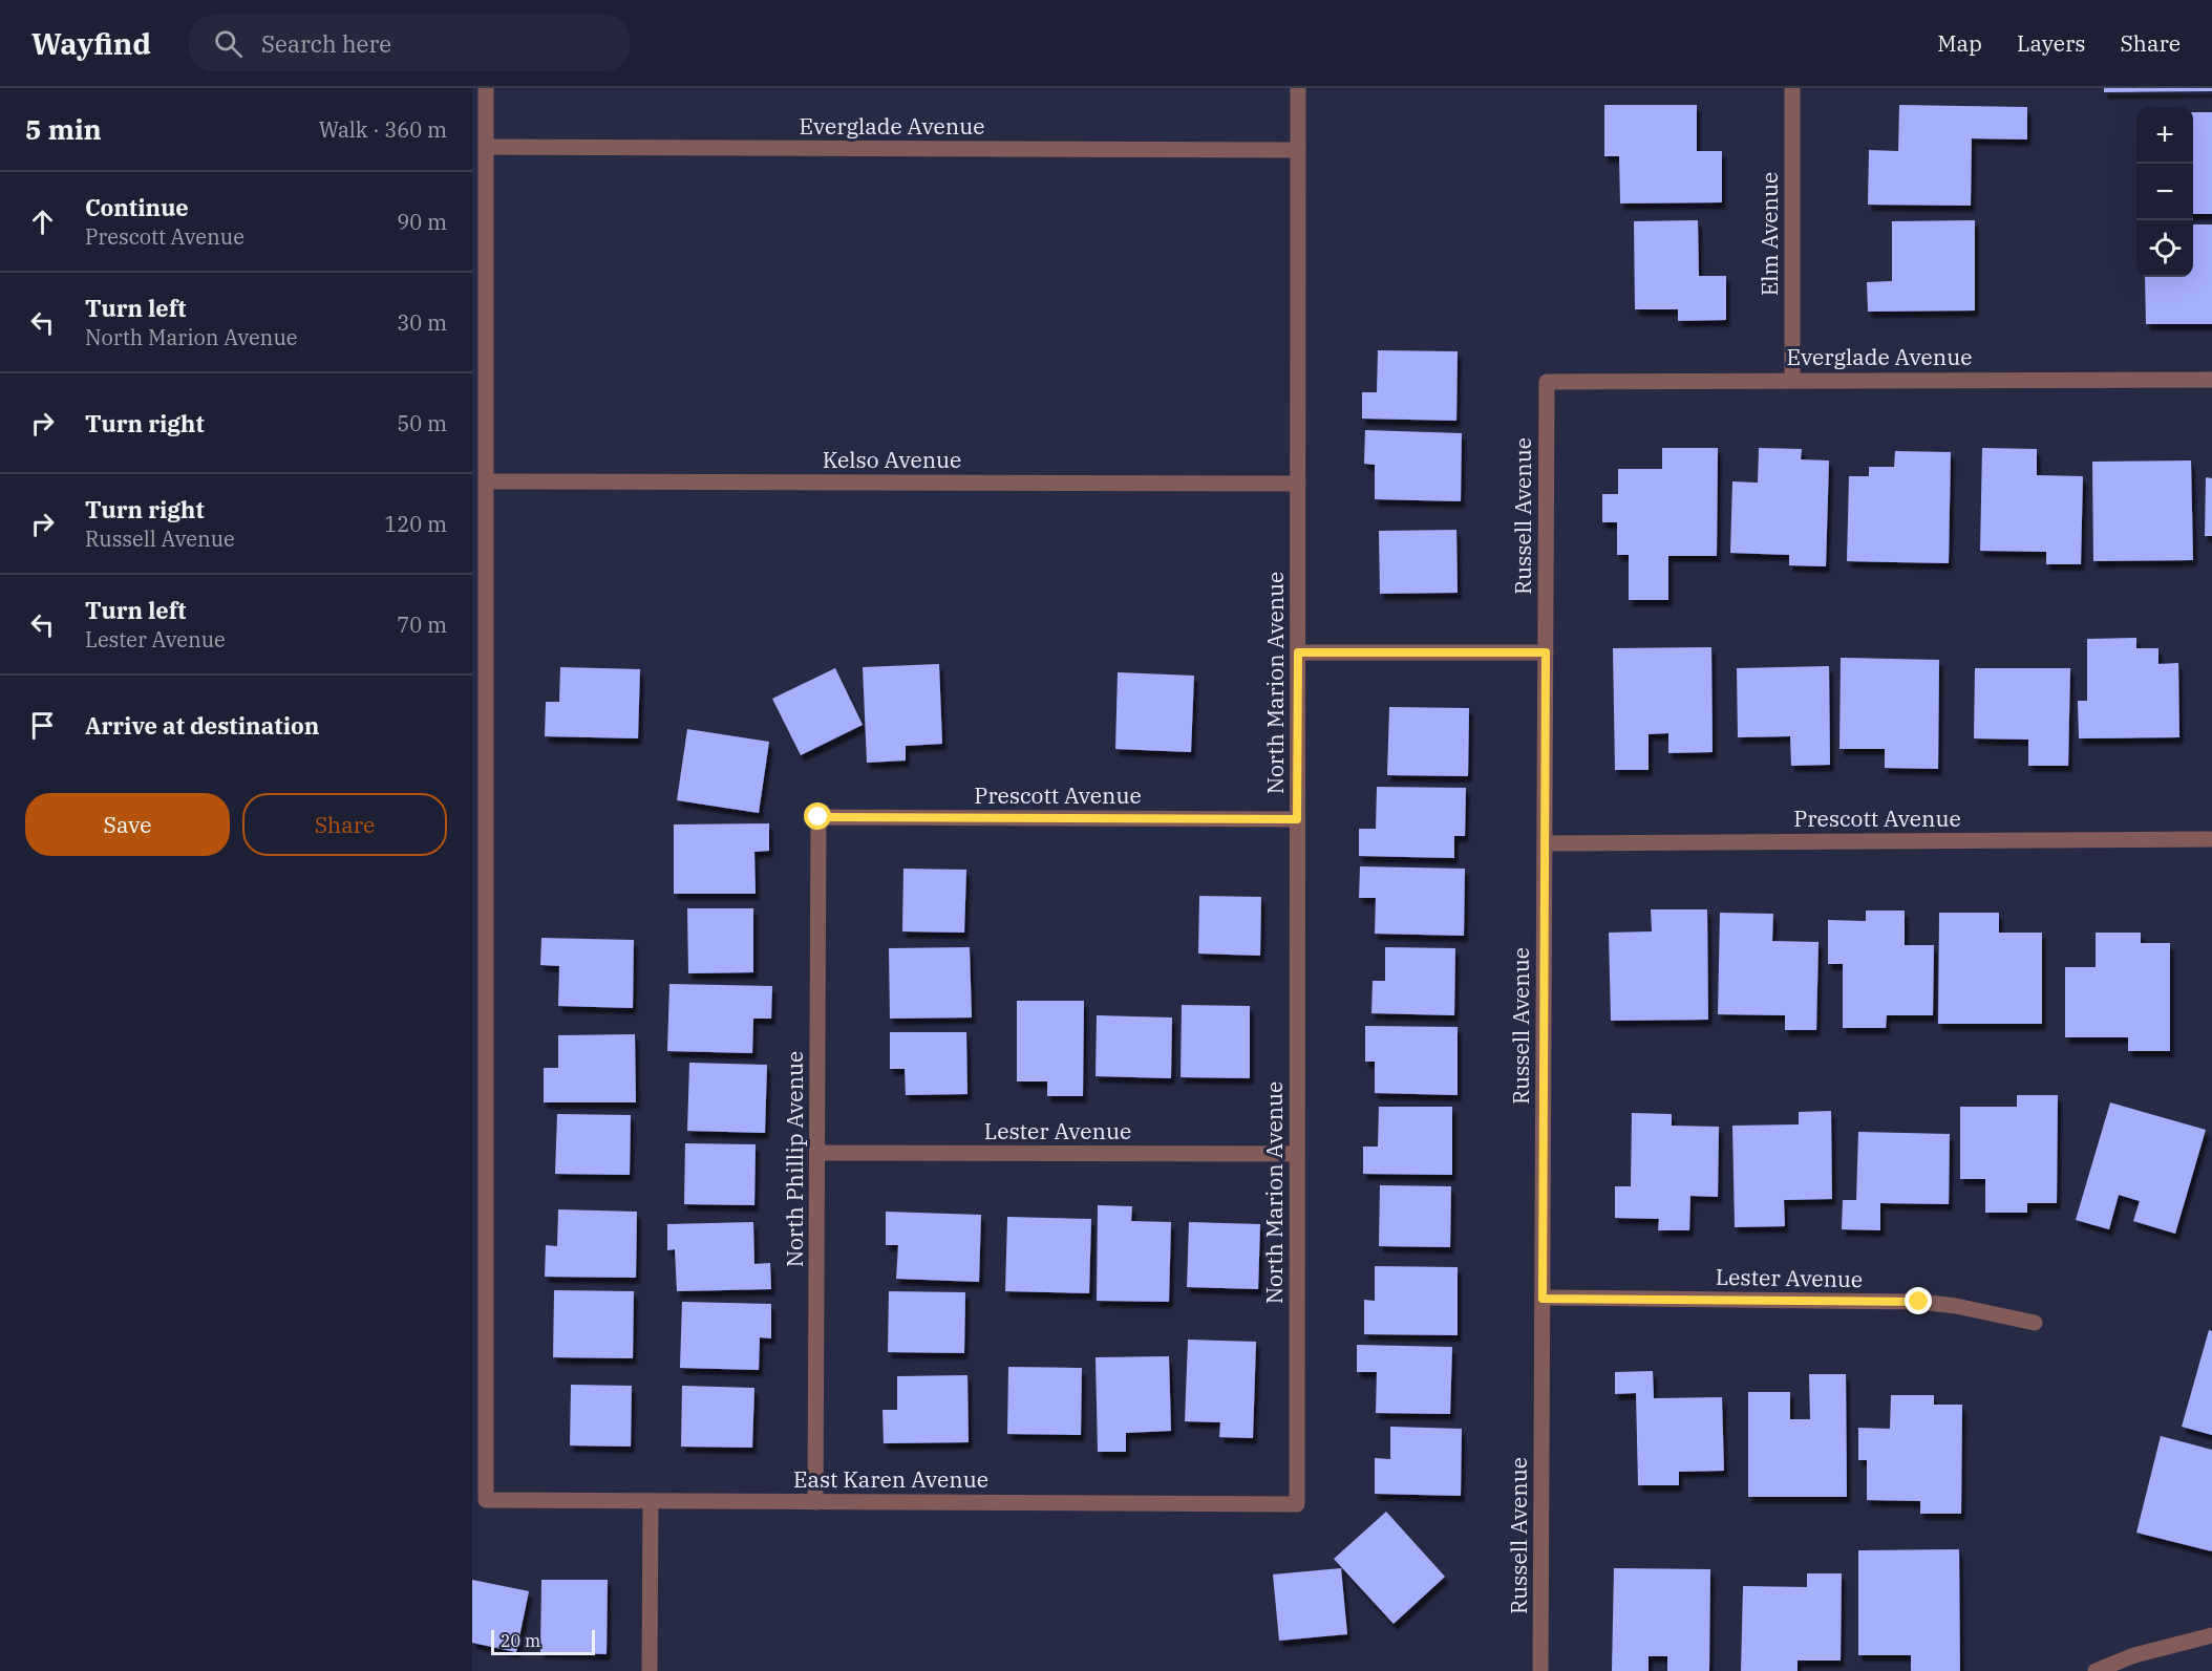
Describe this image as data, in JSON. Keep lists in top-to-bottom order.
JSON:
{
  "streets": {
    "street": [
      "Everglade Avenue",
      "Elm Avenue",
      "Kelso Avenue",
      "Russell Avenue",
      "North Marion Avenue",
      "Prescott Avenue",
      "Lester Avenue",
      "North Phillip Avenue",
      "East Karen Avenue"
    ]
  },
  "crossings": [
    ["Everglade Avenue", "Elm Avenue"],
    ["Everglade Avenue", "Russell Avenue"],
    ["Everglade Avenue", "North Marion Avenue"],
    ["Kelso Avenue", "North Marion Avenue"],
    ["Russell Avenue", "Prescott Avenue"],
    ["Russell Avenue", "Lester Avenue"],
    ["North Marion Avenue", "Prescott Avenue"],
    ["North Marion Avenue", "Lester Avenue"],
    ["North Marion Avenue", "East Karen Avenue"],
    ["Prescott Avenue", "North Phillip Avenue"],
    ["Lester Avenue", "North Phillip Avenue"],
    ["North Phillip Avenue", "East Karen Avenue"]
  ],
  "scale_bar": "20 m",
  "page": {
    "header": "Wayfind",
    "search": "Search here",
    "nav": ["Map", "Layers", "Share"],
    "heading": ["5 min", "Walk · 360 m"],
    "map_buttons": ["+", "−"],
    "list": [
      ["Continue", "Prescott Avenue", "90 m"],
      ["Turn left", "North Marion Avenue", "30 m"],
      ["Turn right", "50 m"],
      ["Turn right", "Russell Avenue", "120 m"],
      ["Turn left", "Lester Avenue", "70 m"],
      "Arrive at destination"
    ],
    "buttons": ["Save", "Share"],
    "scale": "20 m"
  }
}
